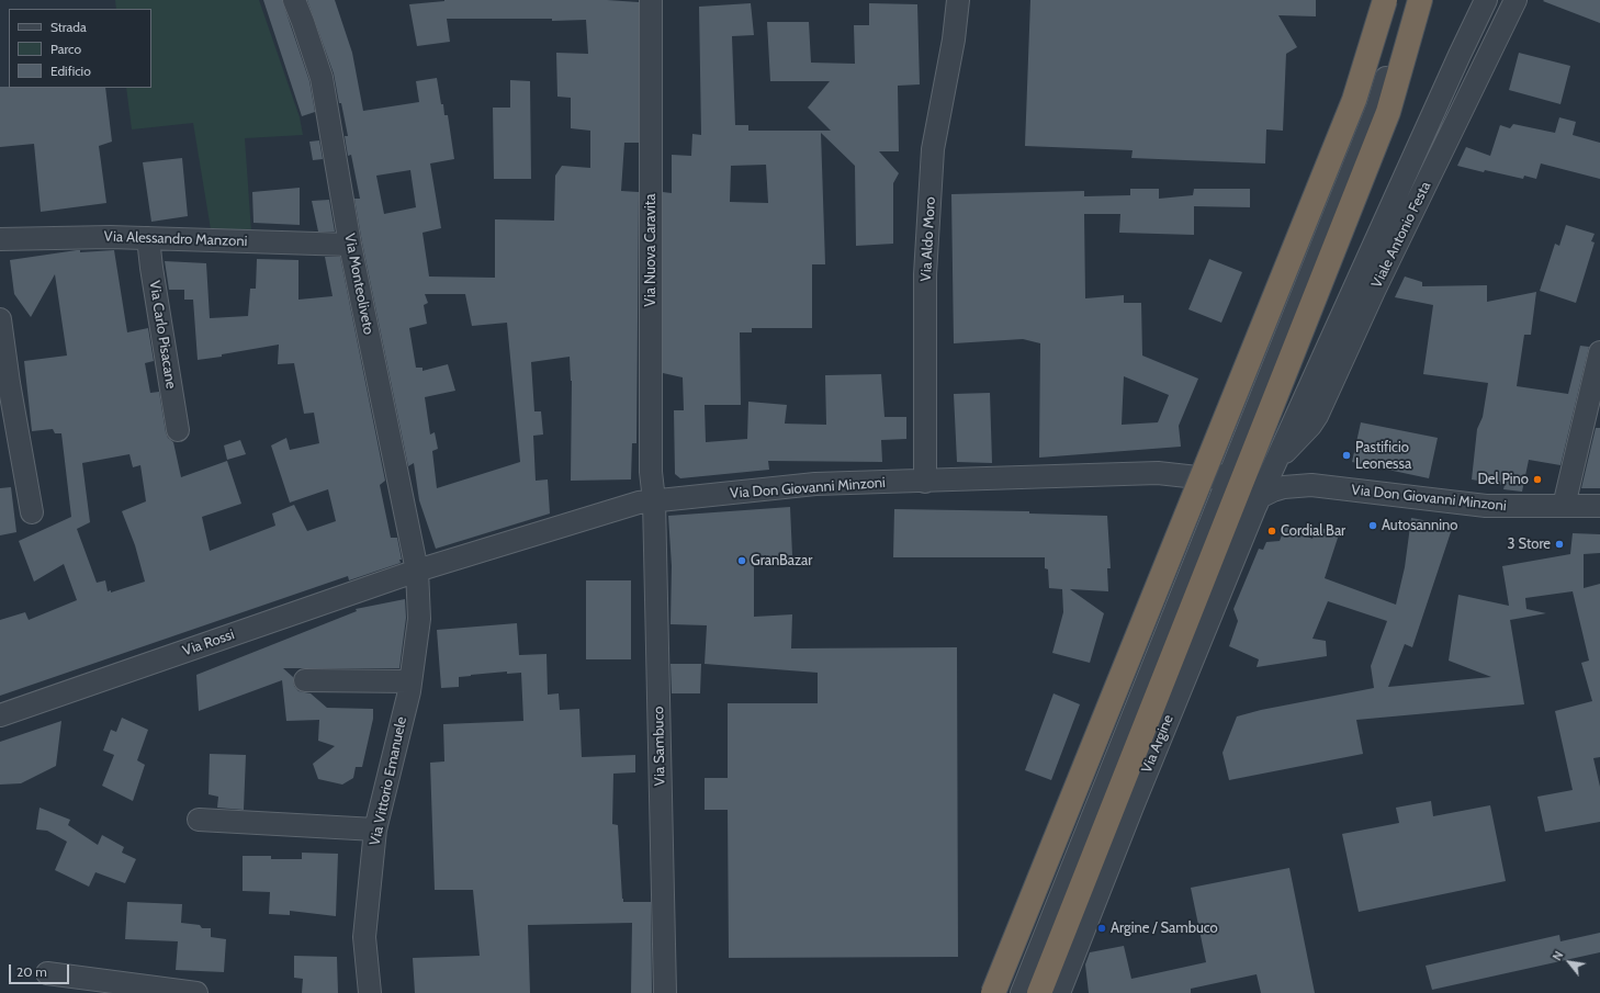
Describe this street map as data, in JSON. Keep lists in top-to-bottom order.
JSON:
{
  "streets": {
    "street": [
      "Viale Antonio Festa",
      "Via Alessandro Manzoni",
      "Via Aldo Moro",
      "Via Nuova Caravita",
      "Via Monteoliveto",
      "Via Carlo Pisacane",
      "Via Don Giovanni Minzoni",
      "Via Rossi",
      "Via Argine",
      "Via Sambuco",
      "Via Vittorio Emanuele"
    ]
  },
  "crossings": [
    ["Viale Antonio Festa", "Via Don Giovanni Minzoni"],
    ["Viale Antonio Festa", "Via Argine"],
    ["Via Alessandro Manzoni", "Via Monteoliveto"],
    ["Via Alessandro Manzoni", "Via Carlo Pisacane"],
    ["Via Aldo Moro", "Via Don Giovanni Minzoni"],
    ["Via Nuova Caravita", "Via Don Giovanni Minzoni"],
    ["Via Nuova Caravita", "Via Sambuco"],
    ["Via Monteoliveto", "Via Don Giovanni Minzoni"],
    ["Via Monteoliveto", "Via Rossi"],
    ["Via Monteoliveto", "Via Vittorio Emanuele"],
    ["Via Don Giovanni Minzoni", "Via Rossi"],
    ["Via Don Giovanni Minzoni", "Via Argine"],
    ["Via Don Giovanni Minzoni", "Via Sambuco"],
    ["Via Don Giovanni Minzoni", "Via Vittorio Emanuele"],
    ["Via Rossi", "Via Vittorio Emanuele"]
  ],
  "places": [
    "Pastificio Leonessa",
    "Del Pino",
    "Autosannino",
    "Cordial Bar",
    "3 Store",
    "GranBazar",
    "Argine / Sambuco"
  ],
  "legend": ["Strada", "Parco", "Edificio"],
  "scale_bar": "20 m",
  "north": "top left"
}
